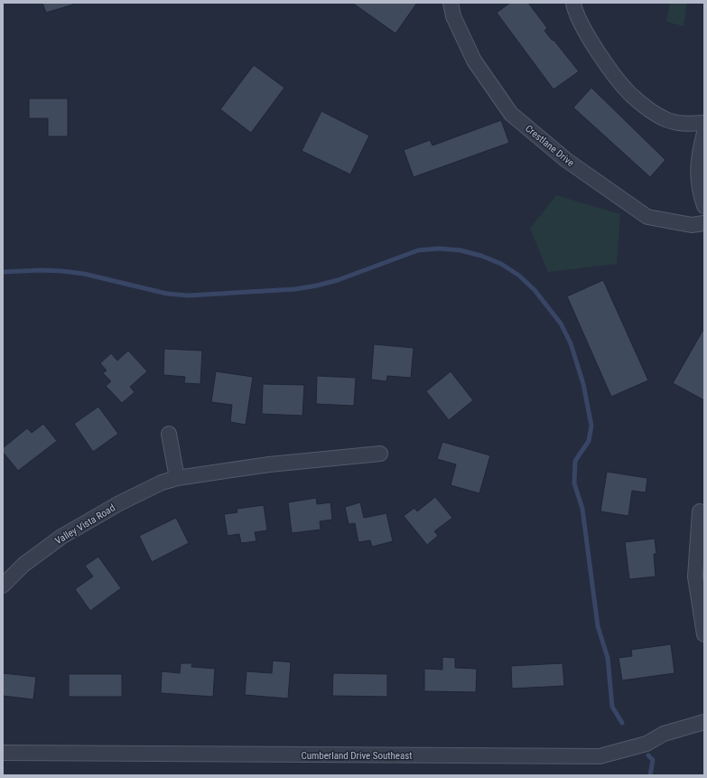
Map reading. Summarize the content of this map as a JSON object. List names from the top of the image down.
{
  "streets": {
    "street": ["Crestlane Drive", "Valley Vista Road", "Cumberland Drive Southeast"]
  }
}
